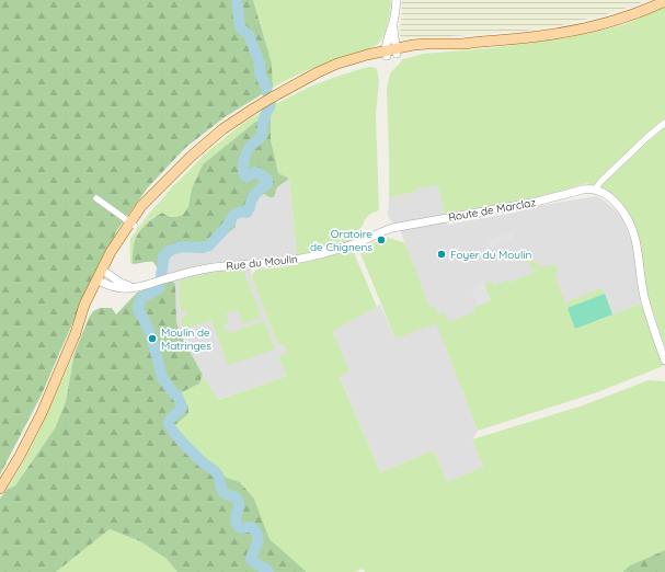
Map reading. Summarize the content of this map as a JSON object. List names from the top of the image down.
{
  "streets": {
    "street": ["Route de Marclaz", "Rue du Moulin"]
  },
  "crossings": [
    ["Route de Marclaz", "Rue du Moulin"]
  ],
  "places": ["Oratoire de Chignens", "Foyer du Moulin", "Moulin de Matringes"]
}
